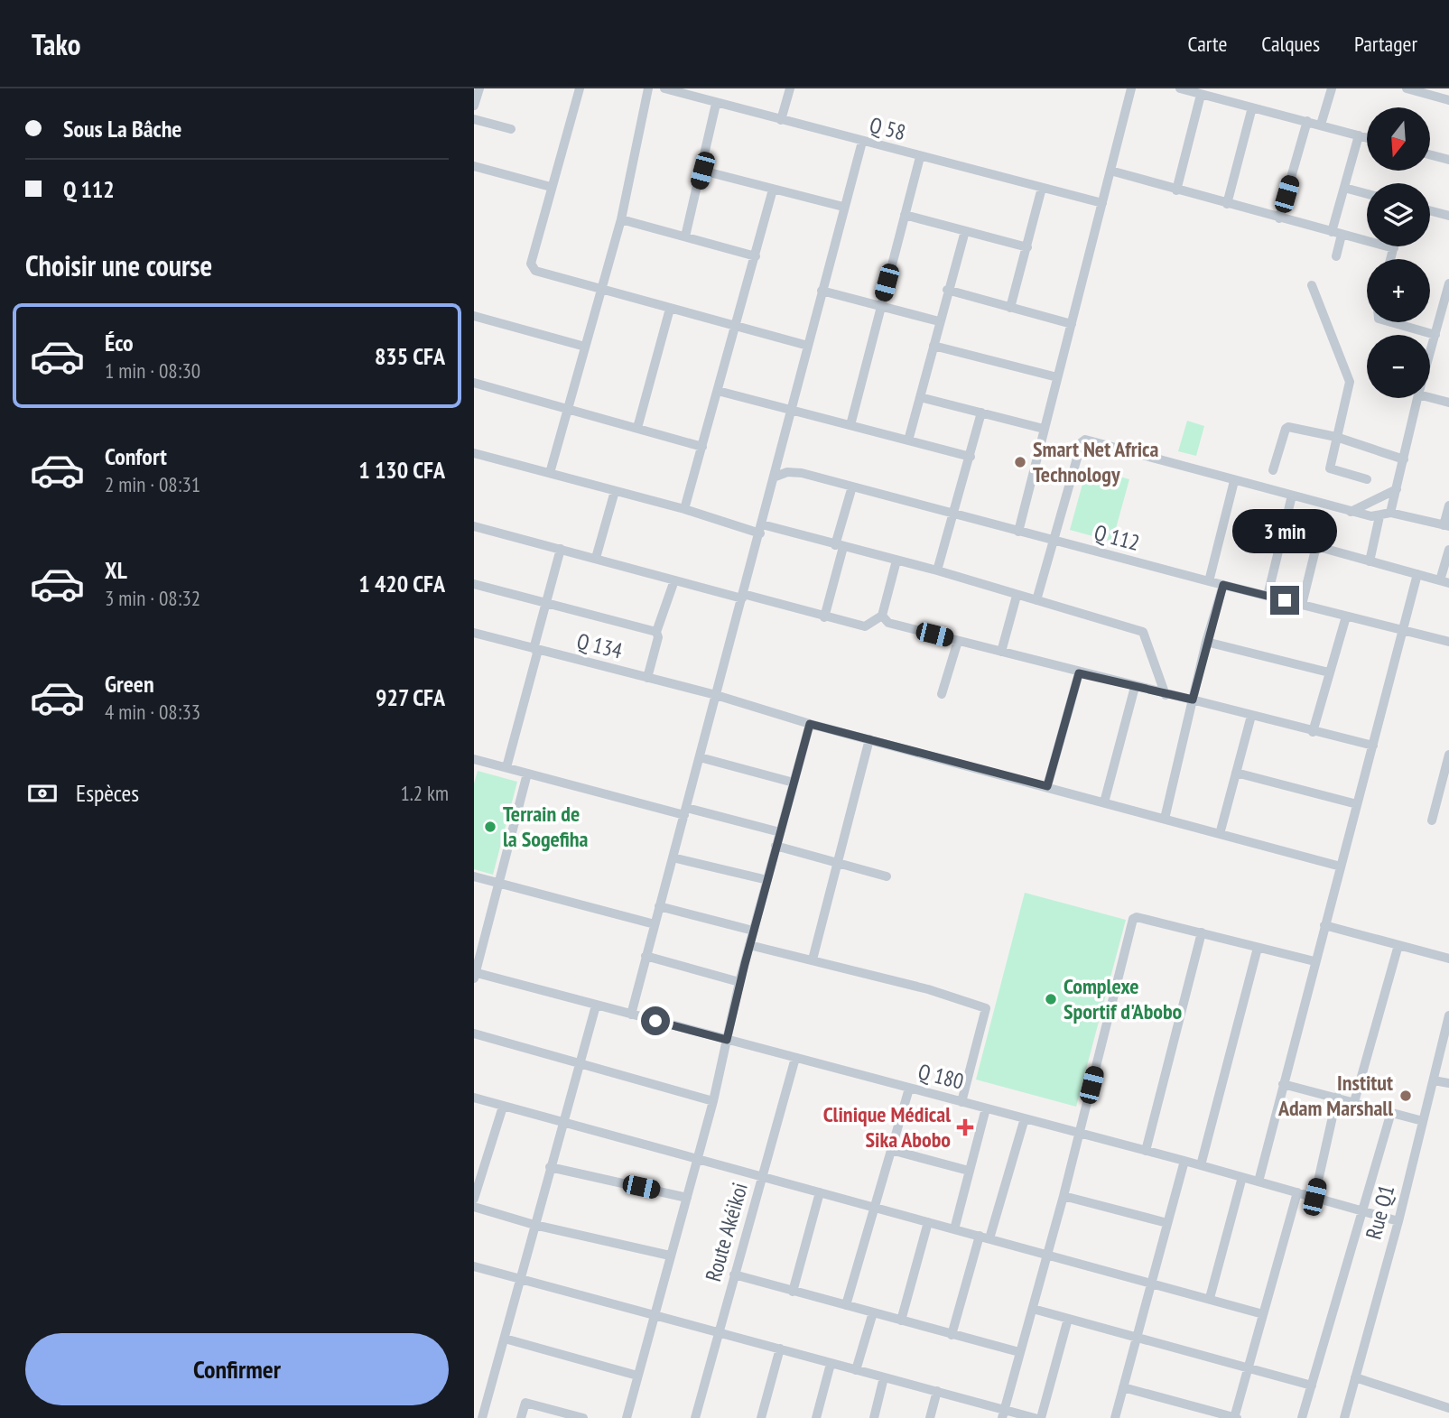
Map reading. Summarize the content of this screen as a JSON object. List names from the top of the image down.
{
  "streets": {
    "street": [
      "Q 58",
      "Q 112",
      "Q 134",
      "Q 180",
      "Rue Q1",
      "Route Akéikoi"
    ]
  },
  "crossings": [
    ["Q 180", "Rue Q1"],
    ["Q 180", "Route Akéikoi"]
  ],
  "places": {
    "other": [
      "Smart Net Africa Technology",
      "Terrain de la Sogefiha",
      "Complexe Sportif d'Abobo",
      "Institut Adam Marshall"
    ],
    "health": ["Clinique Médical Sika Abobo"]
  },
  "north": "bottom",
  "page": {
    "header": "Tako",
    "nav": ["Carte", "Calques", "Partager"],
    "banner": ["Sous La Bâche", "Q 112"],
    "map_buttons": ["+", "−"],
    "heading": "Choisir une course",
    "list": [
      {
        "name": "Éco",
        "note": "1 min · 08:30",
        "value": "835 CFA"
      },
      {
        "name": "Confort",
        "note": "2 min · 08:31",
        "value": "1 130 CFA"
      },
      {
        "name": "XL",
        "note": "3 min · 08:32",
        "value": "1 420 CFA"
      },
      {
        "name": "Green",
        "note": "4 min · 08:33",
        "value": "927 CFA"
      }
    ],
    "bubble": "3 min",
    "pay": ["Espèces", "1.2 km"],
    "buttons": "Confirmer"
  }
}
